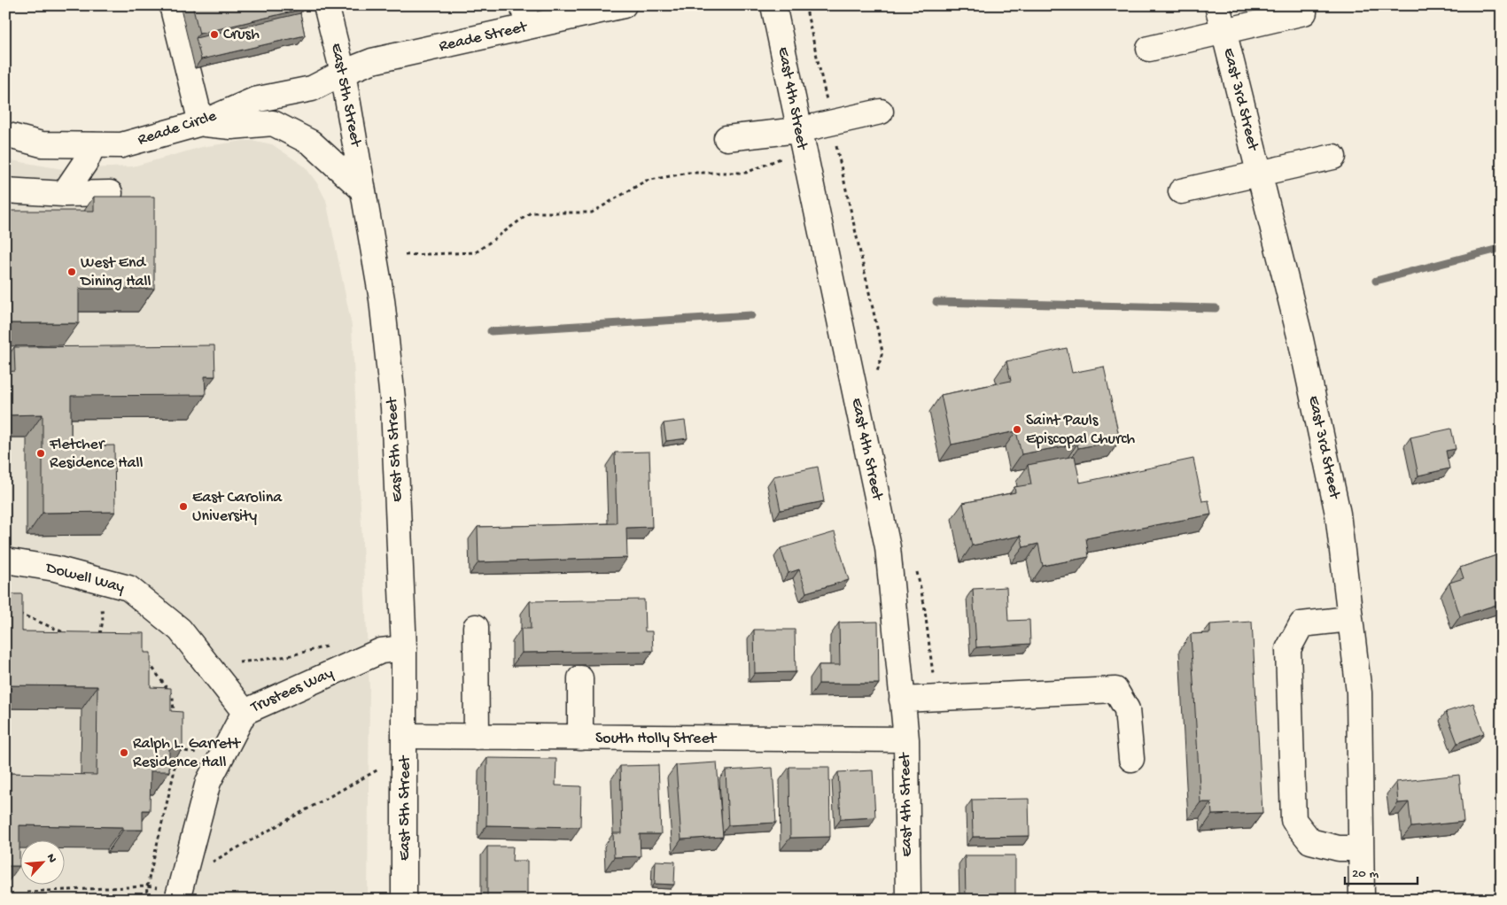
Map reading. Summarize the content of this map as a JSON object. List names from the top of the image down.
{
  "streets": {
    "street": [
      "Reade Street",
      "East 5th Street",
      "East 4th Street",
      "East 3rd Street",
      "Reade Circle",
      "Dowell Way",
      "Trustees Way",
      "South Holly Street"
    ]
  },
  "crossings": [
    ["Reade Street", "East 5th Street"],
    ["Reade Street", "Reade Circle"],
    ["East 5th Street", "Reade Circle"],
    ["East 5th Street", "Trustees Way"],
    ["East 5th Street", "South Holly Street"],
    ["East 4th Street", "South Holly Street"],
    ["Dowell Way", "Trustees Way"]
  ],
  "places": [
    "Crush",
    "West End Dining Hall",
    "Saint Pauls Episcopal Church",
    "Fletcher Residence Hall",
    "East Carolina University",
    "Ralph L. Garrett Residence Hall"
  ],
  "scale_bar": "20 m",
  "north": "top right"
}
